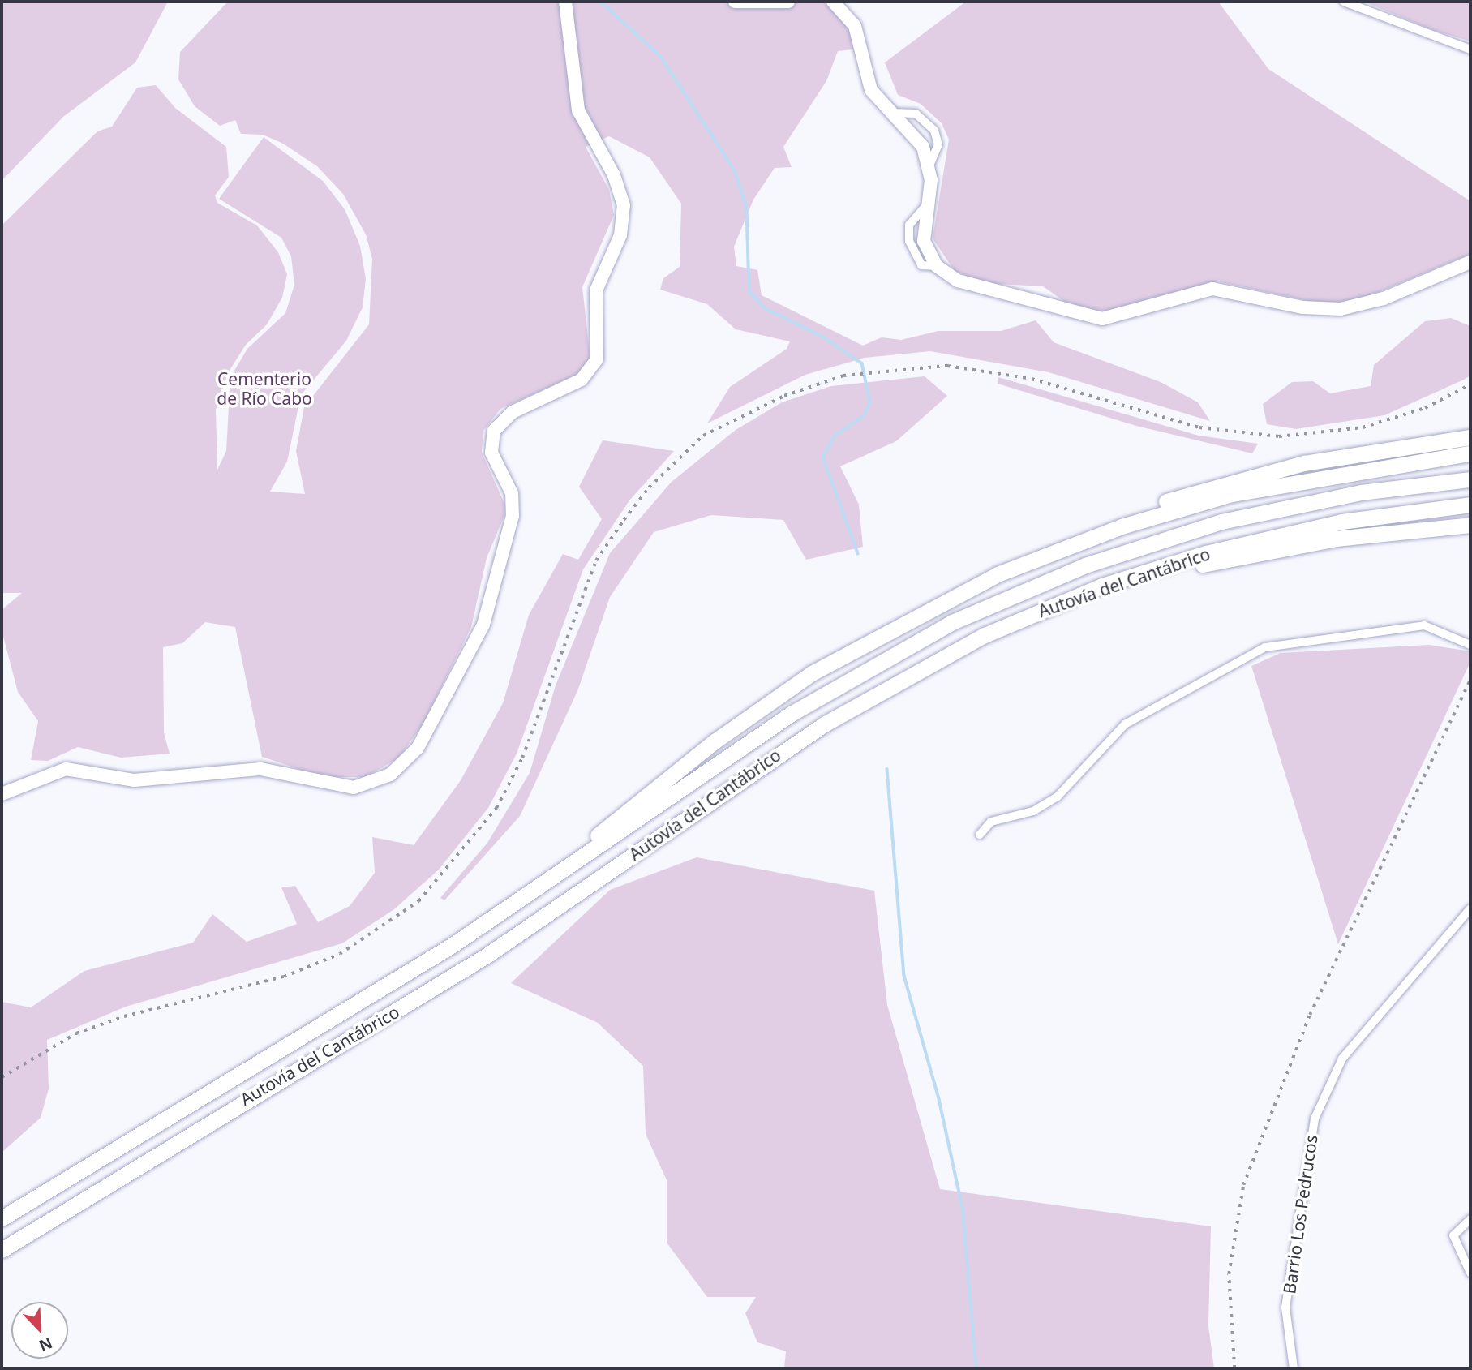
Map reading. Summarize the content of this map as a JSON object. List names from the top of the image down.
{
  "streets": {
    "highway": ["Autovía del Cantábrico"],
    "street": ["Barrio Los Pedrucos"]
  },
  "parks": ["Cementerio de Río Cabo"],
  "north": "bottom right"
}
